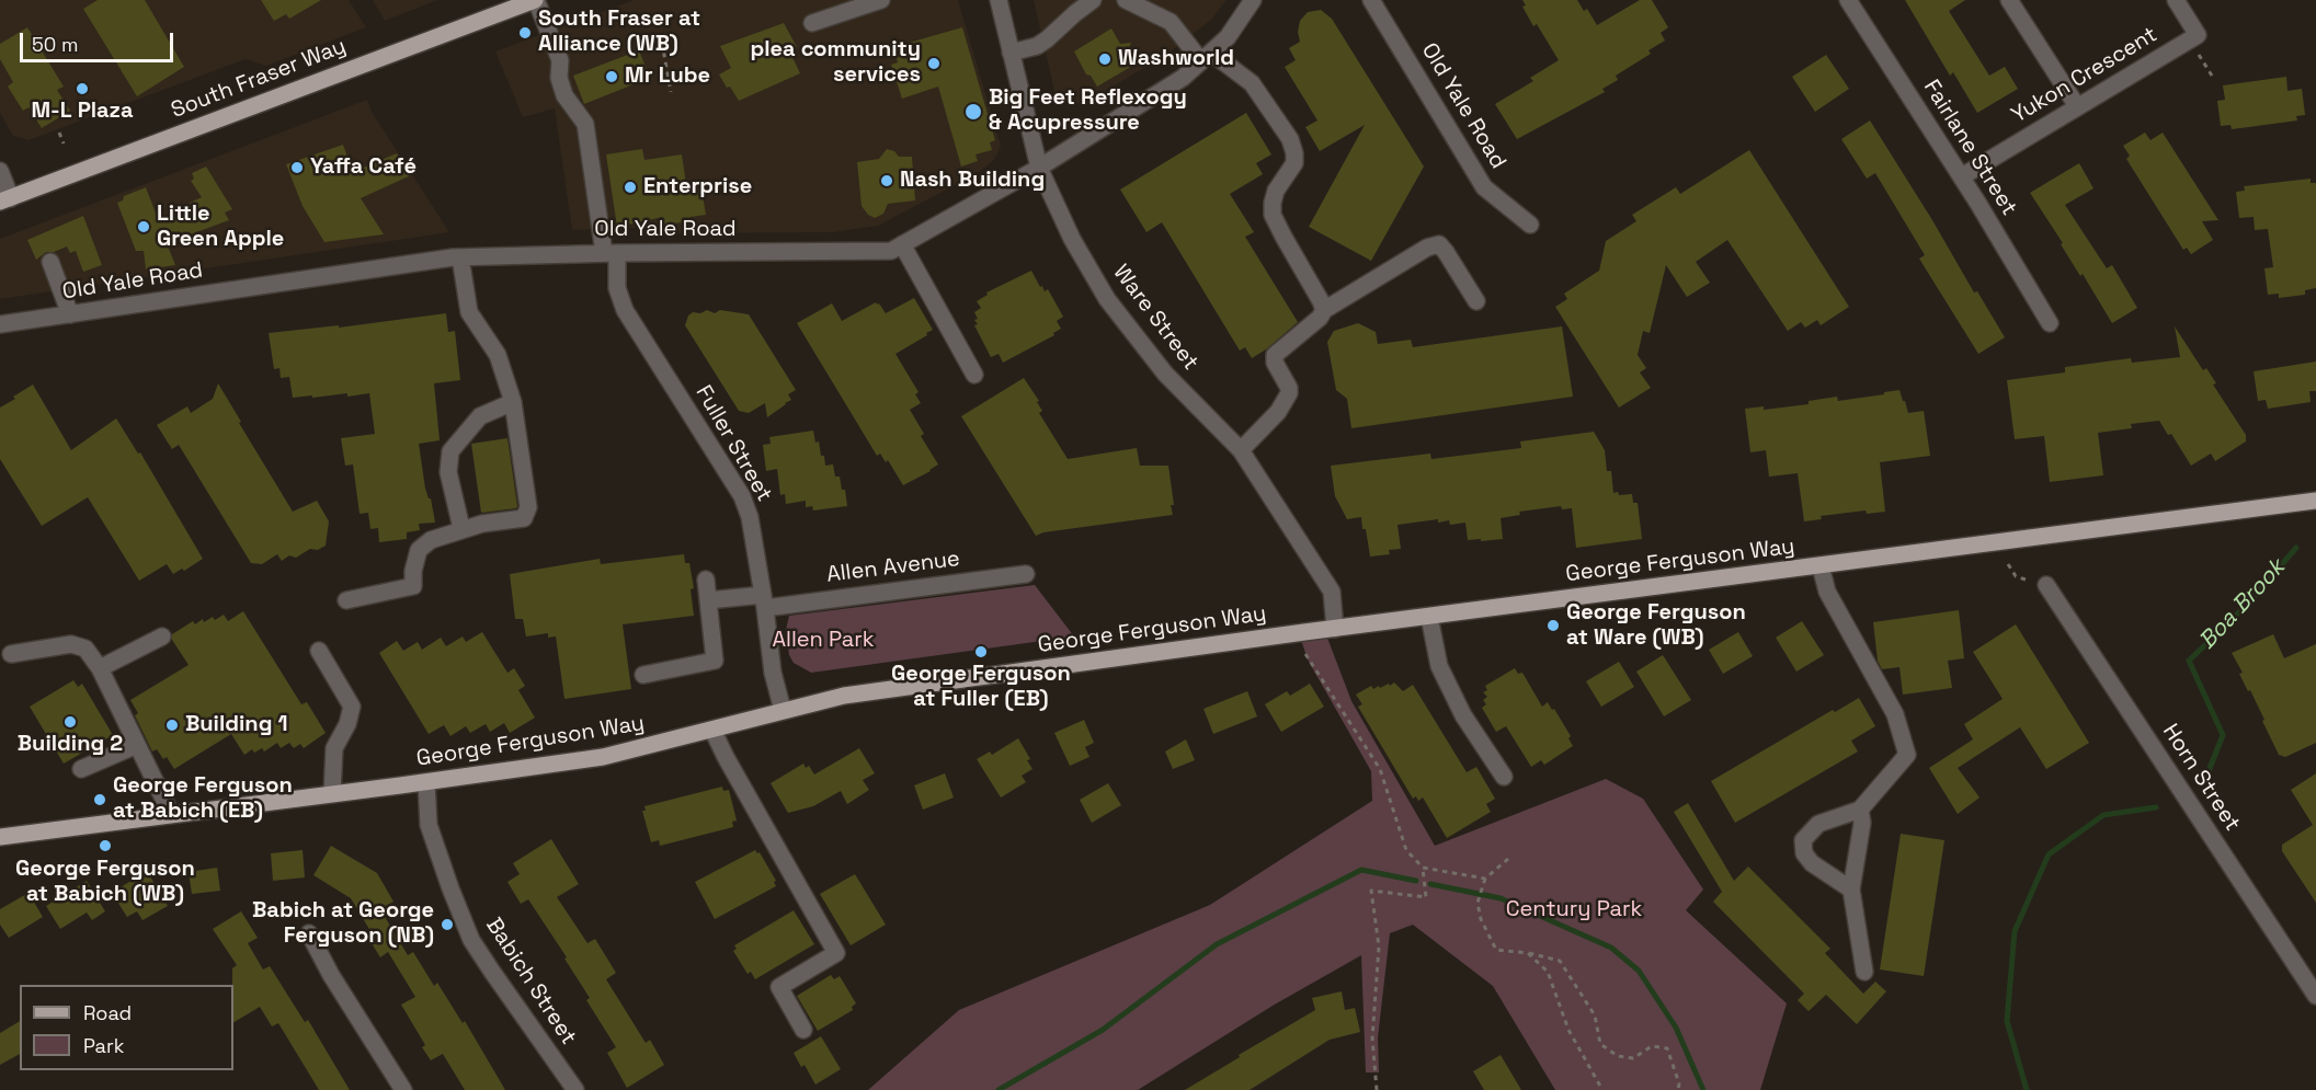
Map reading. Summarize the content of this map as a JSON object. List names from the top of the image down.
{
  "streets": {
    "main road": ["South Fraser Way", "George Ferguson Way"],
    "street": [
      "Yukon Crescent",
      "Old Yale Road",
      "Fairlane Street",
      "Ware Street",
      "Fuller Street",
      "Allen Avenue",
      "Horn Street",
      "Babich Street"
    ]
  },
  "crossings": [
    ["Yukon Crescent", "Fairlane Street"],
    ["South Fraser Way", "Fuller Street"],
    ["Old Yale Road", "Ware Street"],
    ["Old Yale Road", "Fuller Street"],
    ["Ware Street", "George Ferguson Way"],
    ["Fuller Street", "George Ferguson Way"],
    ["Fuller Street", "Allen Avenue"],
    ["George Ferguson Way", "Babich Street"]
  ],
  "water": ["Boa Brook"],
  "parks": ["Allen Park", "Century Park"],
  "places": [
    "South Fraser at Alliance (WB)",
    "Washworld",
    "plea community services",
    "Mr Lube",
    "M-L Plaza",
    "Big Feet Reflexogy & Acupressure",
    "Yaffa Café",
    "Nash Building",
    "Enterprise",
    "Little Green Apple",
    "George Ferguson at Ware (WB)",
    "George Ferguson at Fuller (EB)",
    "Building 2",
    "Building 1",
    "George Ferguson at Babich (EB)",
    "George Ferguson at Babich (WB)",
    "Babich at George Ferguson (NB)"
  ],
  "legend": ["Road", "Park"],
  "scale_bar": "50 m"
}
